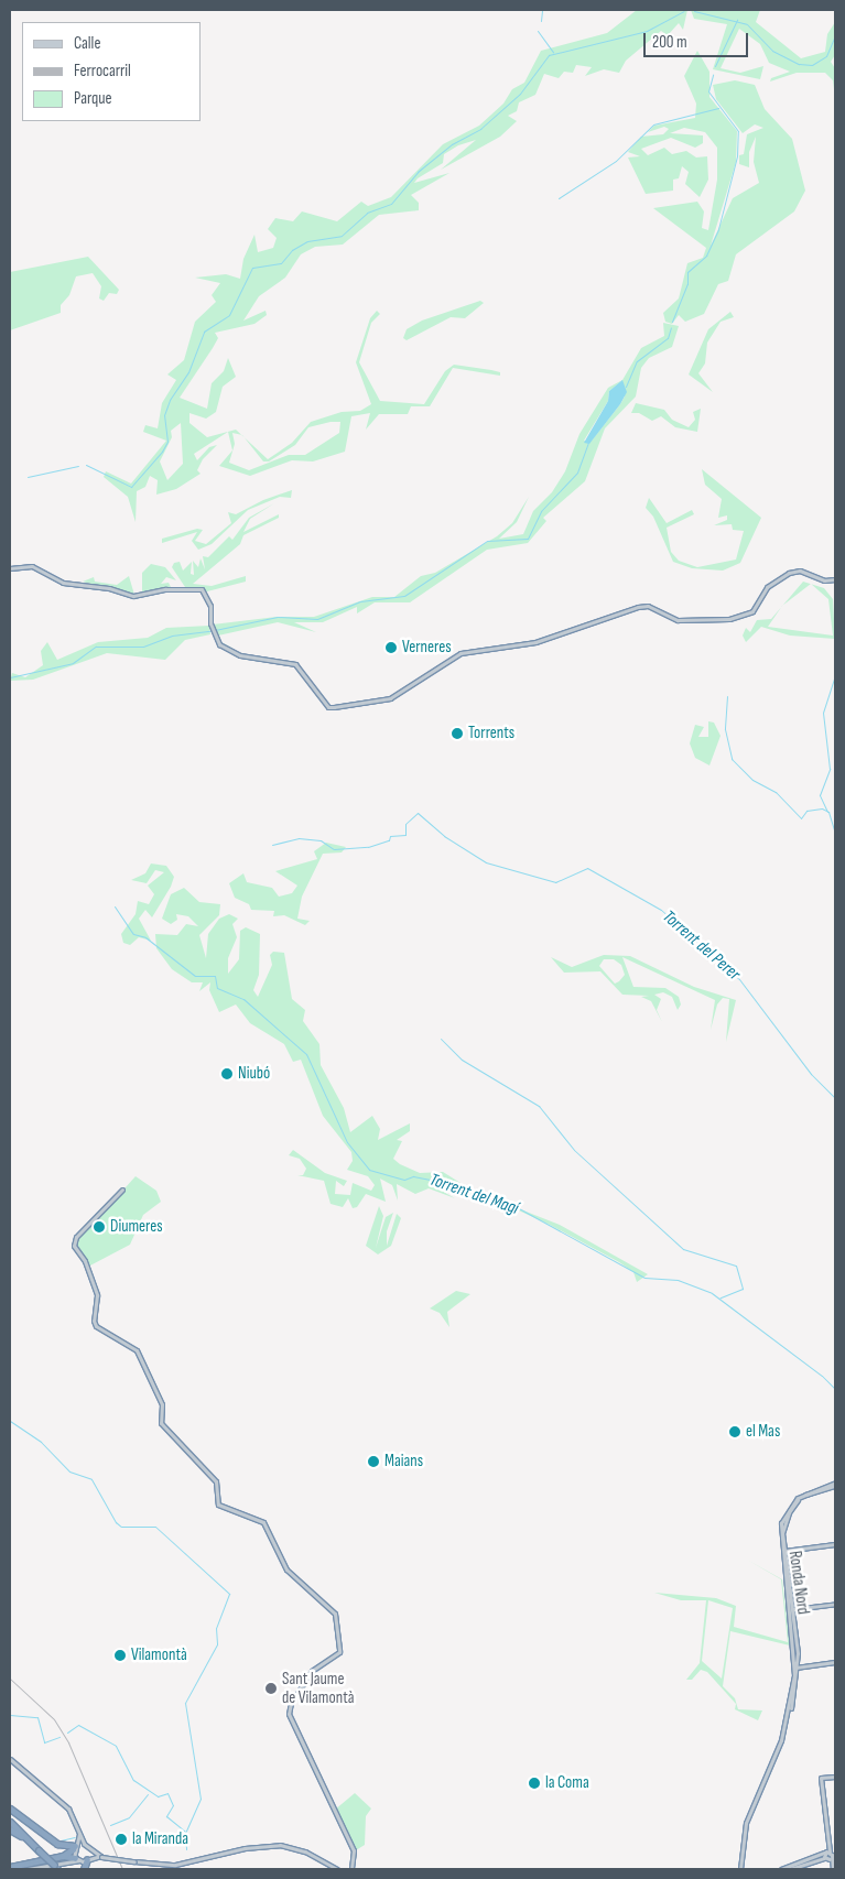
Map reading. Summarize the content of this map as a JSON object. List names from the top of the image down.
{
  "streets": {
    "street": ["Ronda Nord"]
  },
  "water": ["Torrent del Perer", "Torrent del Magí"],
  "places": [
    "Verneres",
    "Torrents",
    "Niubó",
    "Diumeres",
    "el Mas",
    "Maians",
    "Vilamontà",
    "Sant Jaume de Vilamontà",
    "la Coma",
    "la Miranda"
  ],
  "legend": ["Calle", "Ferrocarril", "Parque"],
  "scale_bar": "200 m"
}
